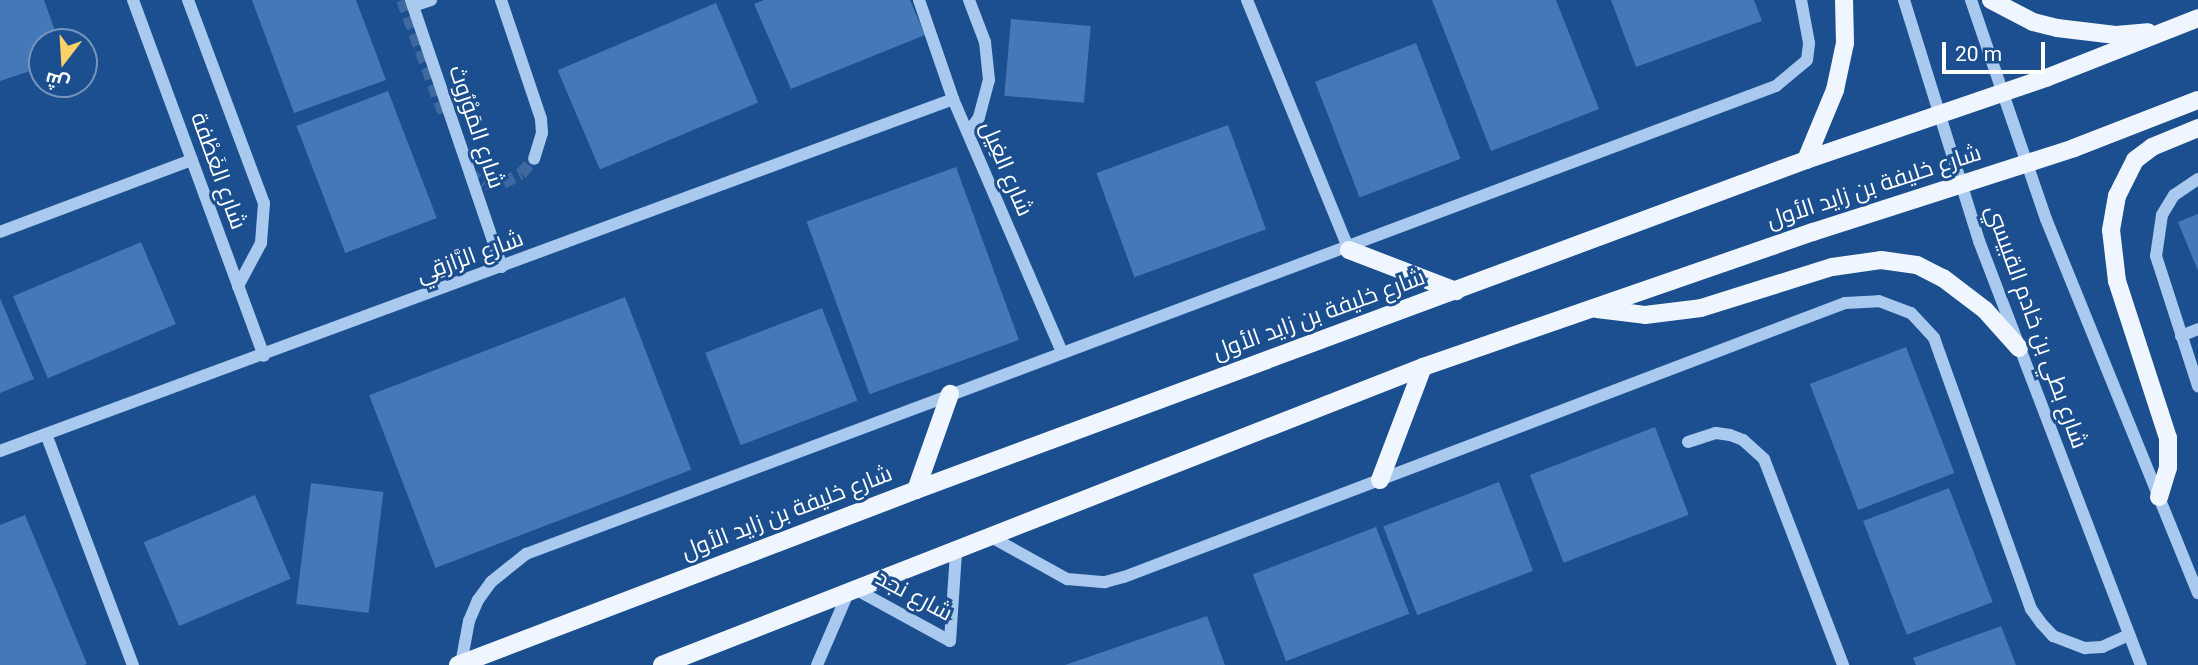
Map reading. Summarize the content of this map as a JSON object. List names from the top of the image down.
{
  "streets": {
    "main road": ["شارع خليفة بن زايد الأول"],
    "street": [
      "شارع المَوْرُوث",
      "شارع الغِيل",
      "شارع الغَطْفة",
      "شارع الرَّازقِي",
      "شارع بطي بن خادم القبيسي",
      "شارع نجد"
    ]
  },
  "crossings": [
    ["شارع المَوْرُوث", "شارع الرَّازقِي"],
    ["شارع الغِيل", "شارع الرَّازقِي"],
    ["شارع الغَطْفة", "شارع الرَّازقِي"],
    ["شارع خليفة بن زايد الأول", "شارع بطي بن خادم القبيسي"],
    ["شارع خليفة بن زايد الأول", "شارع نجد"]
  ],
  "scale_bar": "20 m",
  "north": "bottom"
}
